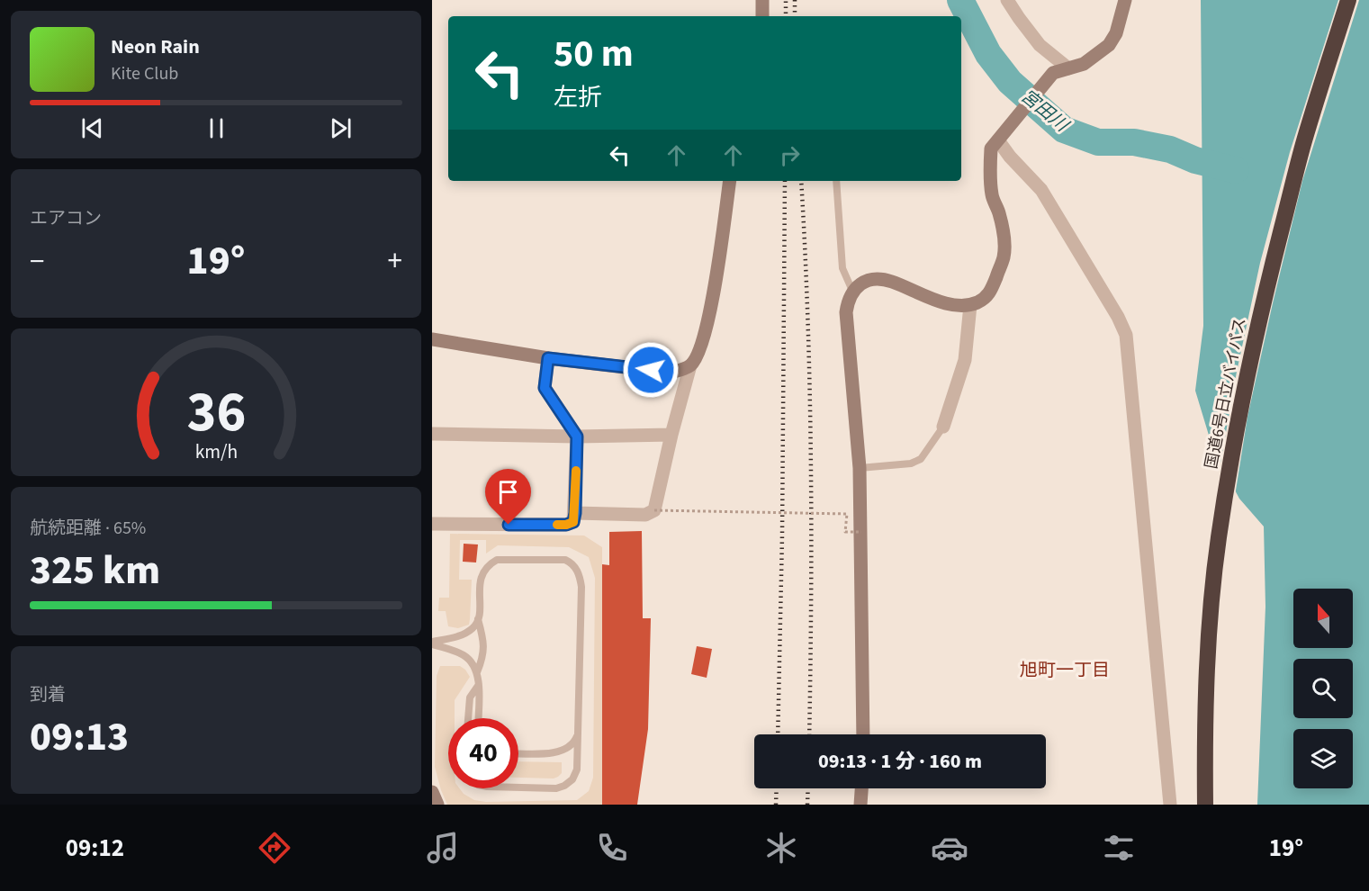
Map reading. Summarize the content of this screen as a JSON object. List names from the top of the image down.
{
  "streets": {
    "highway": ["国道6号日立バイパス"]
  },
  "districts": ["旭町一丁目"],
  "water": ["宮田川"],
  "north": "top",
  "page": {
    "turn": ["50 m", "左折"],
    "song": ["Neon Rain", "Kite Club"],
    "tile": [
      "エアコン",
      ["航続距離 · 65%", "325 km"],
      ["到着", "09:13"]
    ],
    "heat": ["−", "19°", "+"],
    "limit": "40",
    "trip": "09:13 · 1 分 · 160 m",
    "tabs": ["09:12", "19°"],
    "gauge": ["36", "km/h"]
  }
}
